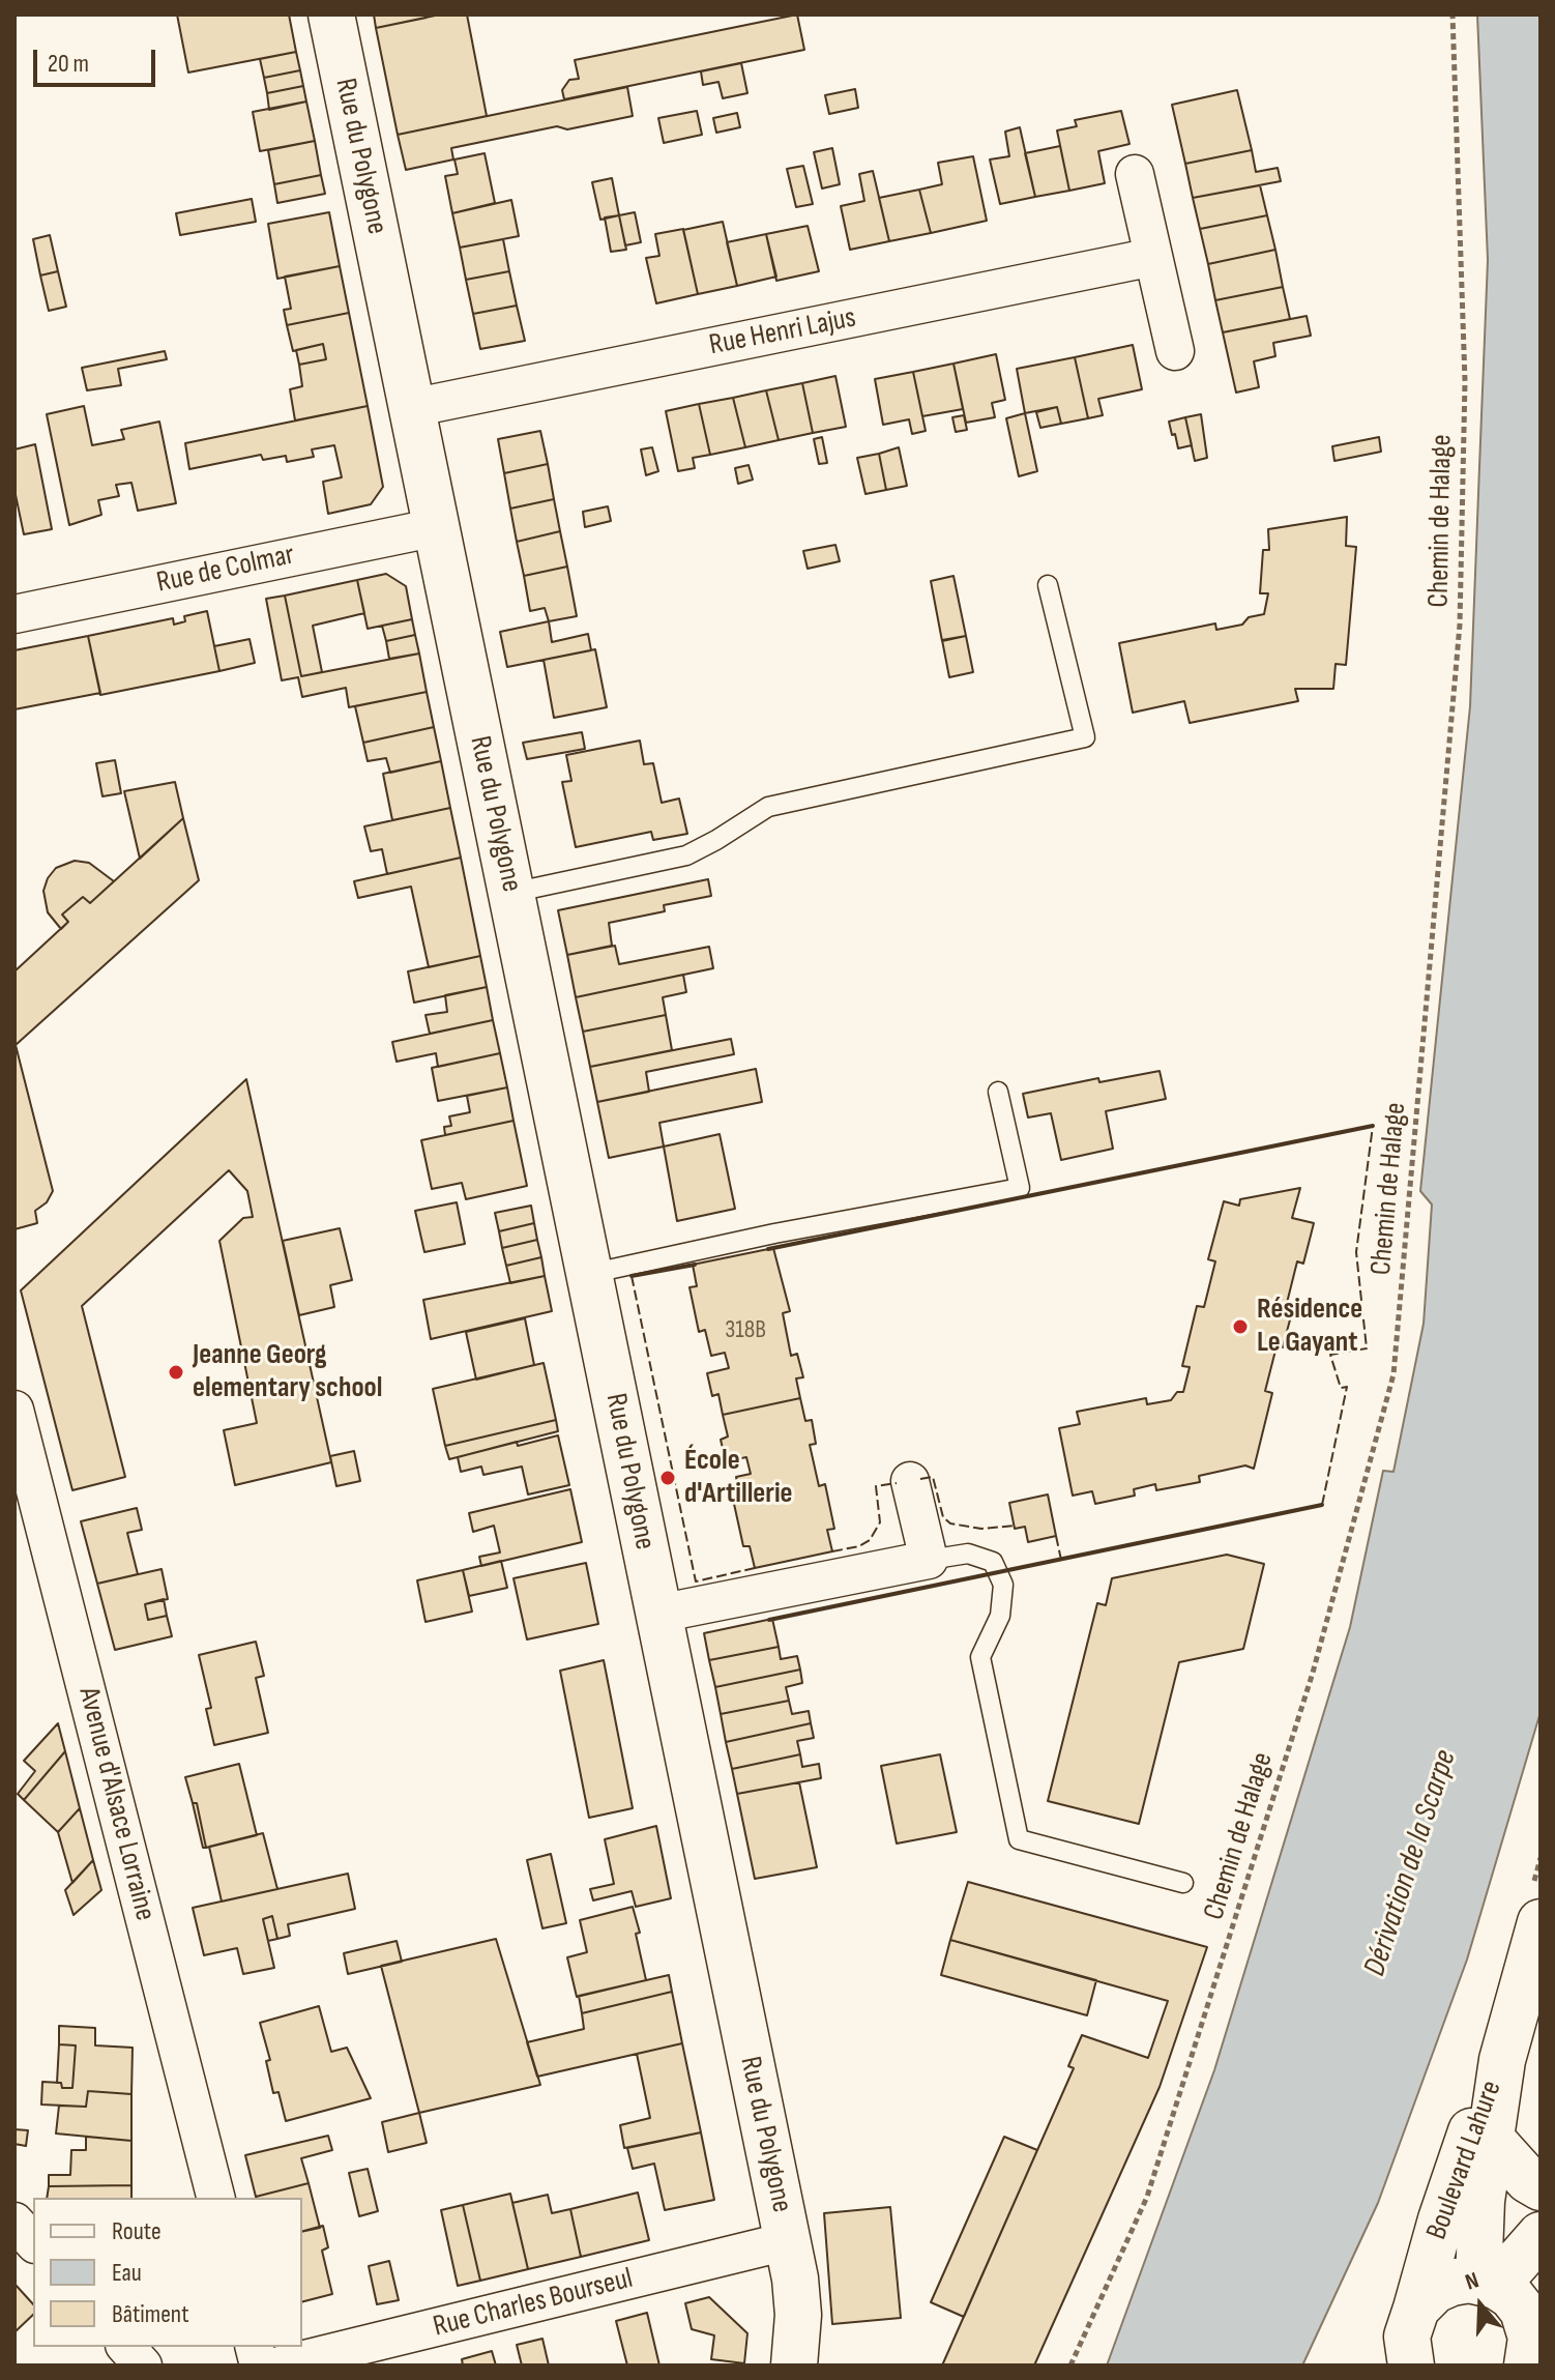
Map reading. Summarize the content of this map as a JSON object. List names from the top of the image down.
{
  "streets": {
    "street": [
      "Rue du Polygone",
      "Rue Henri Lajus",
      "Rue de Colmar",
      "Avenue d'Alsace Lorraine",
      "Boulevard Lahure",
      "Rue Charles Bourseul"
    ],
    "path": ["Chemin de Halage"]
  },
  "crossings": [
    ["Rue du Polygone", "Rue Henri Lajus"],
    ["Rue du Polygone", "Rue de Colmar"],
    ["Rue du Polygone", "Rue Charles Bourseul"]
  ],
  "water": ["Dérivation de la Scarpe"],
  "places": ["Résidence Le Gayant", "Jeanne Georg elementary school", "École d'Artillerie"],
  "house_numbers": ["318B"],
  "legend": ["Route", "Eau", "Bâtiment"],
  "scale_bar": "20 m",
  "north": "top"
}
